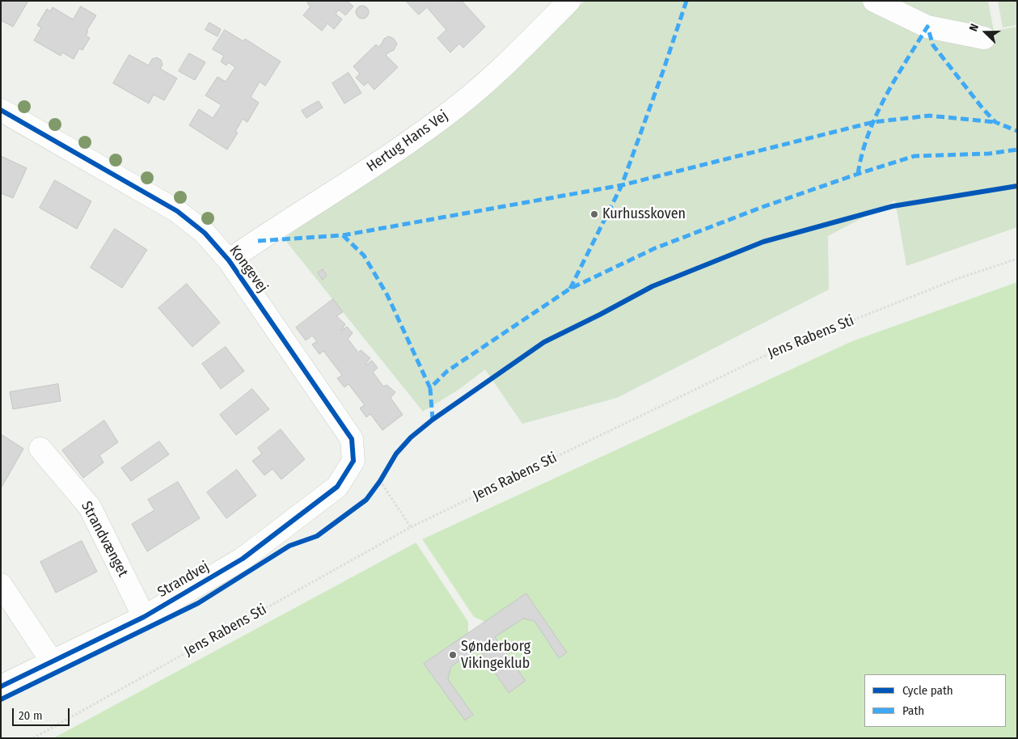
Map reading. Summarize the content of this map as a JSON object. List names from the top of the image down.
{
  "streets": {
    "street": [
      "Hertug Hans Vej",
      "Kongevej",
      "Strandvænget",
      "Strandvej"
    ],
    "path": ["Jens Rabens Sti"]
  },
  "crossings": [
    ["Hertug Hans Vej", "Kongevej"],
    ["Kongevej", "Strandvej"],
    ["Strandvænget", "Strandvej"]
  ],
  "places": ["Kurhusskoven", "Sønderborg Vikingeklub"],
  "legend": ["Cycle path", "Path"],
  "scale_bar": "20 m",
  "north": "left"
}
